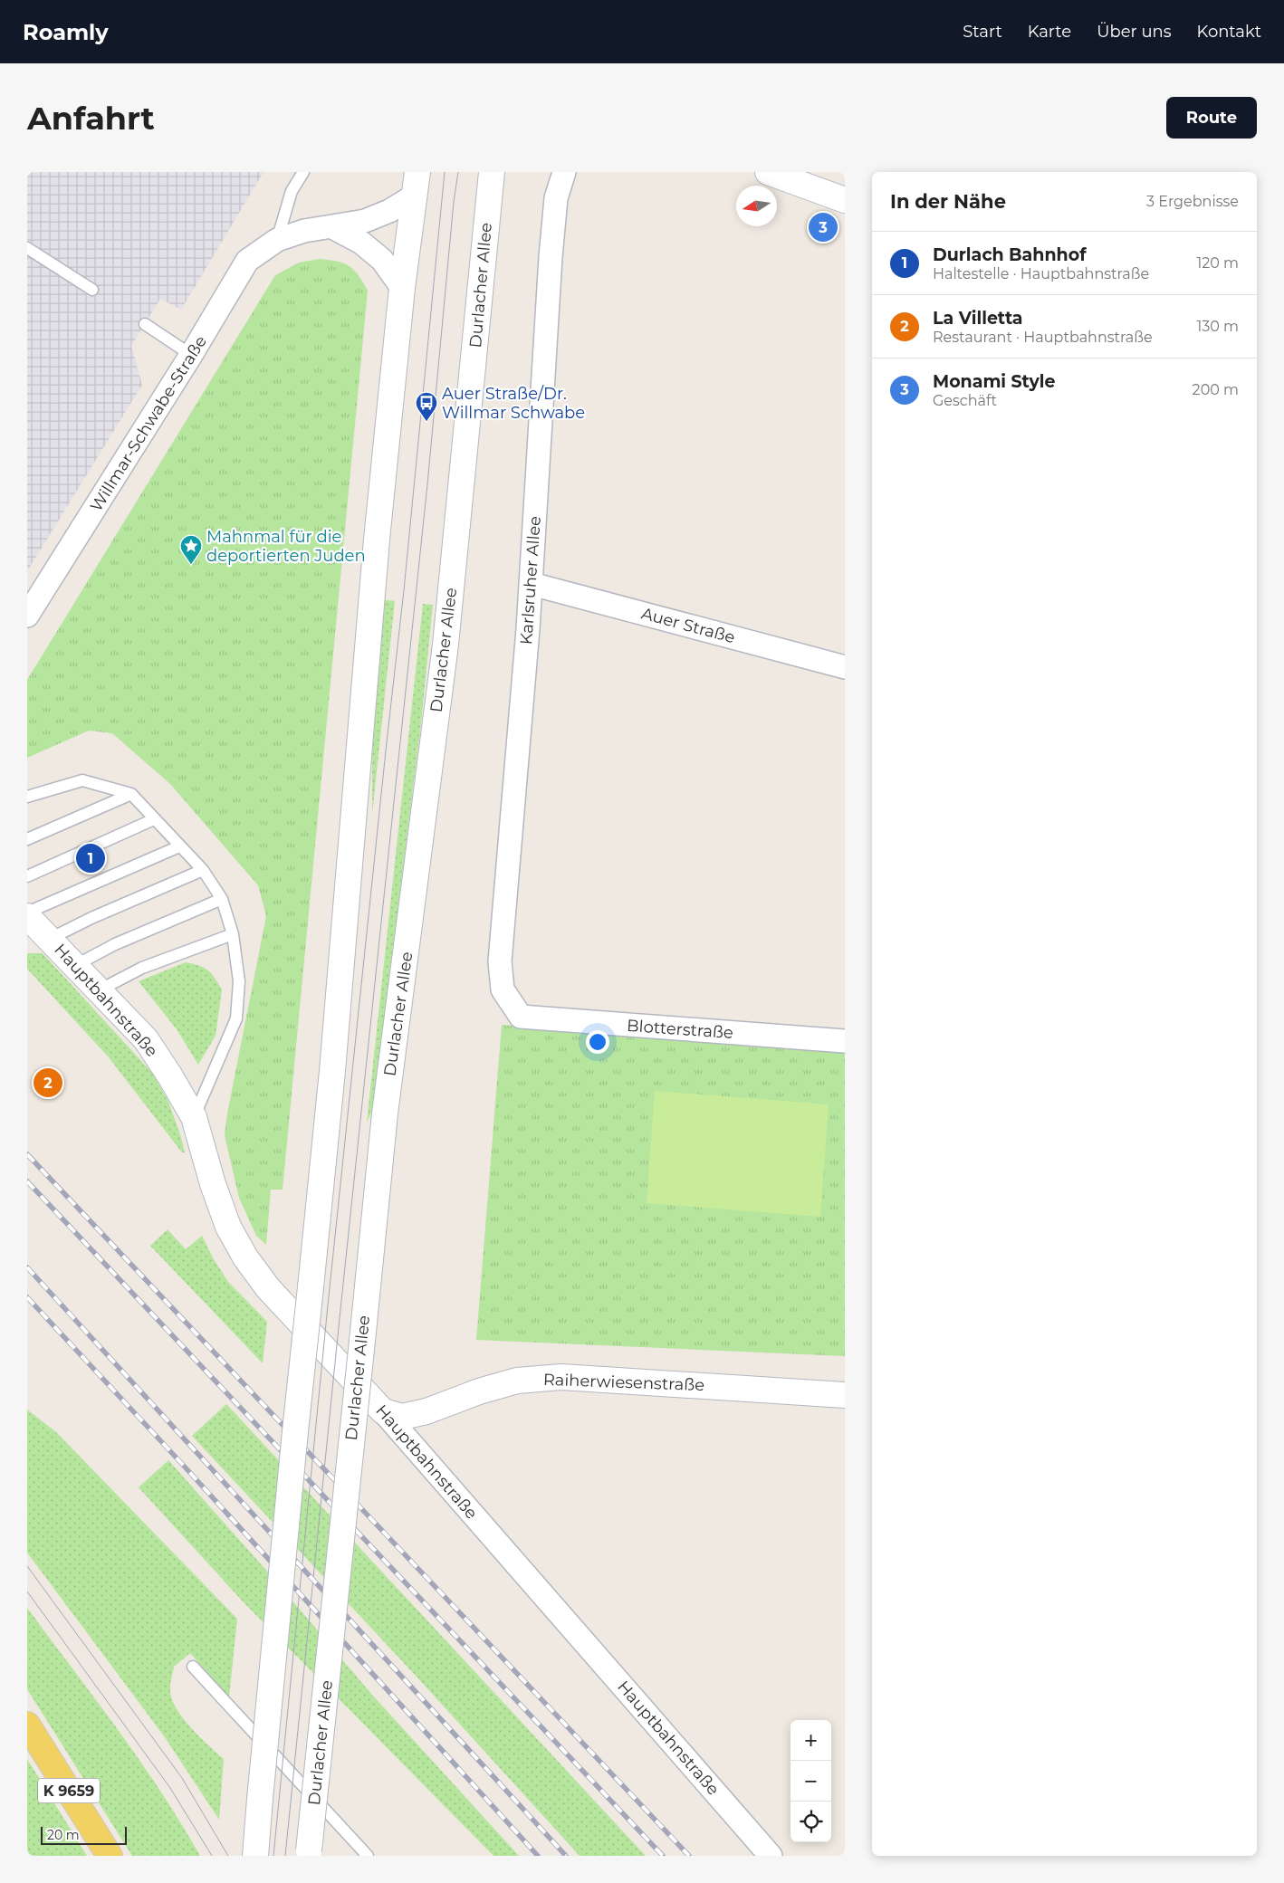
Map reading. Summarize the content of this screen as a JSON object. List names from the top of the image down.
{
  "streets": {
    "main road": [
      "Durlacher Allee",
      "Hauptbahnstraße",
      "Raiherwiesenstraße",
      "K 9659"
    ],
    "street": [
      "Willmar-Schwabe-Straße",
      "Karlsruher Allee",
      "Auer Straße",
      "Blotterstraße"
    ]
  },
  "crossings": [
    ["Karlsruher Allee", "Auer Straße"],
    ["Karlsruher Allee", "Blotterstraße"],
    ["Hauptbahnstraße", "Raiherwiesenstraße"]
  ],
  "places": {
    "bus stop": ["Auer Straße/Dr. Willmar Schwabe"],
    "place": ["Mahnmal für die deportierten Juden"]
  },
  "scale_bar": "20 m",
  "north": "left",
  "page": {
    "header": "Roamly",
    "nav": [
      "Start",
      "Karte",
      "Über uns",
      "Kontakt"
    ],
    "buttons": "Route",
    "title": "Anfahrt",
    "heading": ["In der Nähe", "3 Ergebnisse"],
    "pins": ["3", "1", "2"],
    "list": [
      {
        "mark": "1",
        "name": "Durlach Bahnhof",
        "note": "Haltestelle · Hauptbahnstraße",
        "value": "120 m"
      },
      {
        "mark": "2",
        "name": "La Villetta",
        "note": "Restaurant · Hauptbahnstraße",
        "value": "130 m"
      },
      {
        "mark": "3",
        "name": "Monami Style",
        "note": "Geschäft",
        "value": "200 m"
      }
    ],
    "map_buttons": ["+", "−"],
    "scale": "20 m"
  }
}
